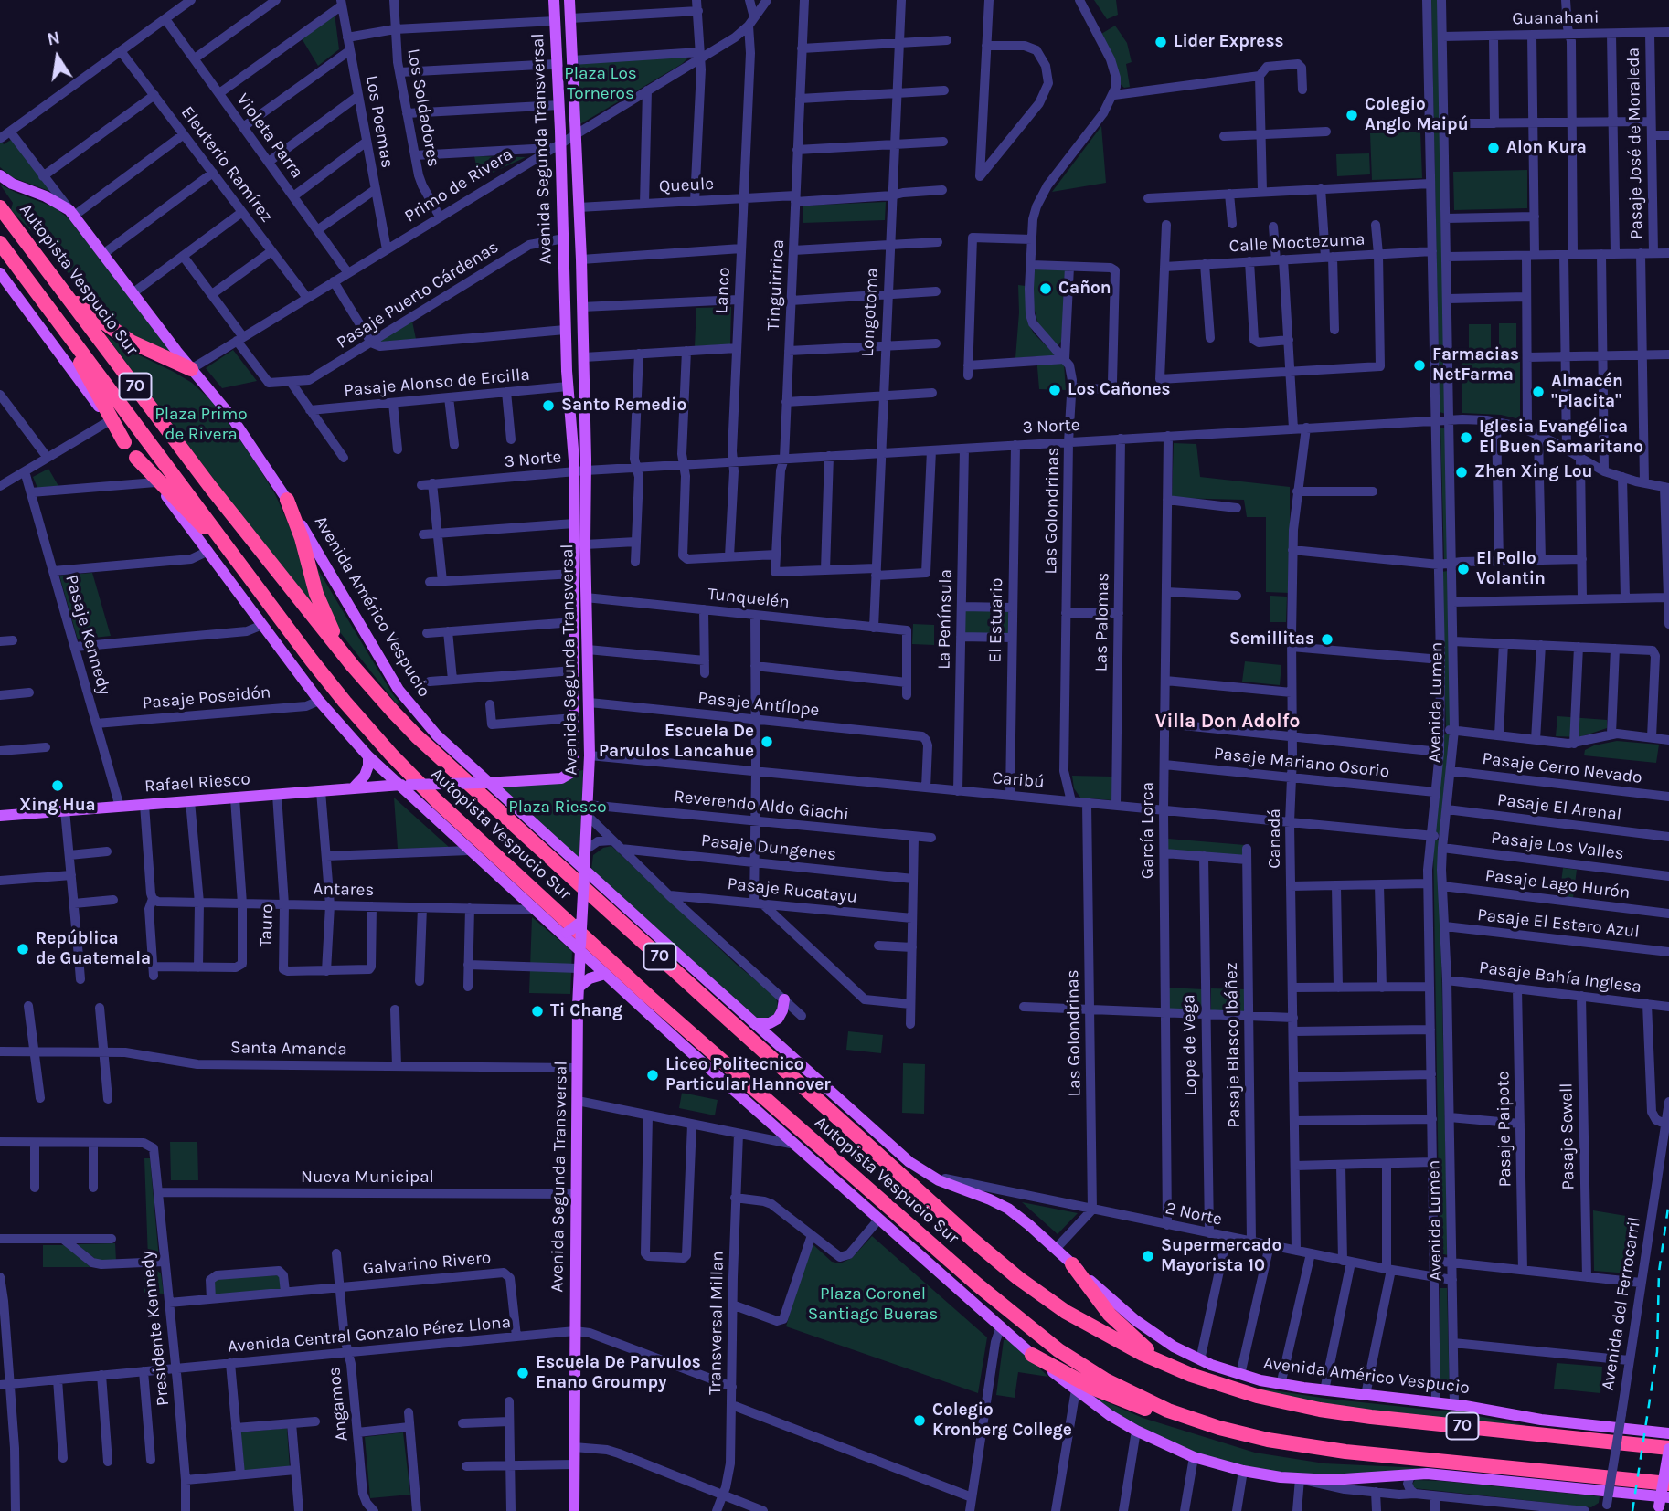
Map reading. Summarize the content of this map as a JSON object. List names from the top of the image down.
{
  "streets": {
    "highway": ["Autopista Vespucio Sur", "70"],
    "main road": ["Avenida Segunda Transversal", "Avenida Américo Vespucio", "Rafael Riesco"],
    "street": [
      "Guanahani",
      "Los Soldadores",
      "Los Poemas",
      "Violeta Parra",
      "Pasaje José de Moraleda",
      "Eleuterio Ramírez",
      "Primo de Rivera",
      "Queule",
      "Calle Moctezuma",
      "Tinguiririca",
      "Lanco",
      "Pasaje Puerto Cárdenas",
      "Longotoma",
      "Pasaje Alonso de Ercilla",
      "3 Norte",
      "Las Golondrinas",
      "Tunquelén",
      "La Península",
      "El Estuario",
      "Las Palomas",
      "Pasaje Kennedy",
      "Pasaje Poseidón",
      "Avenida Lumen",
      "Pasaje Antílope",
      "Pasaje Mariano Osorio",
      "Pasaje Cerro Nevado",
      "Caribú",
      "Reverendo Aldo Giachi",
      "Pasaje El Arenal",
      "García Lorca",
      "Canadá",
      "Pasaje Los Valles",
      "Pasaje Dungenes",
      "Pasaje Lago Hurón",
      "Antares",
      "Pasaje Rucatayu",
      "Pasaje El Estero Azul",
      "Tauro",
      "Pasaje Bahía Inglesa",
      "Lope de Vega",
      "Pasaje Blasco Ibáñez",
      "Santa Amanda",
      "Pasaje Paipote",
      "Pasaje Sewell",
      "Nueva Municipal",
      "2 Norte",
      "Galvarino Rivero",
      "Avenida del Ferrocarril",
      "Transversal Millan",
      "Presidente Kennedy",
      "Avenida Central Gonzalo Pérez Llona",
      "Angamos"
    ]
  },
  "crossings": [
    ["Guanahani", "Pasaje José de Moraleda"],
    ["Guanahani", "Avenida Lumen"],
    ["Los Soldadores", "Primo de Rivera"],
    ["Los Poemas", "Primo de Rivera"],
    ["Violeta Parra", "Primo de Rivera"],
    ["Pasaje José de Moraleda", "3 Norte"],
    ["Avenida Segunda Transversal", "Primo de Rivera"],
    ["Avenida Segunda Transversal", "Queule"],
    ["Avenida Segunda Transversal", "Pasaje Puerto Cárdenas"],
    ["Avenida Segunda Transversal", "Pasaje Alonso de Ercilla"],
    ["Avenida Segunda Transversal", "3 Norte"],
    ["Avenida Segunda Transversal", "Tunquelén"],
    ["Avenida Segunda Transversal", "Avenida Américo Vespucio"],
    ["Avenida Segunda Transversal", "Pasaje Antílope"],
    ["Avenida Segunda Transversal", "Caribú"],
    ["Avenida Segunda Transversal", "Rafael Riesco"],
    ["Avenida Segunda Transversal", "Reverendo Aldo Giachi"],
    ["Avenida Segunda Transversal", "Santa Amanda"],
    ["Avenida Segunda Transversal", "Nueva Municipal"],
    ["Avenida Segunda Transversal", "Avenida Central Gonzalo Pérez Llona"],
    ["Eleuterio Ramírez", "Primo de Rivera"],
    ["Primo de Rivera", "Lanco"],
    ["Primo de Rivera", "Avenida Américo Vespucio"],
    ["Queule", "Tinguiririca"],
    ["Queule", "Lanco"],
    ["Queule", "Longotoma"],
    ["Calle Moctezuma", "Avenida Lumen"],
    ["Tinguiririca", "3 Norte"],
    ["Lanco", "3 Norte"],
    ["Longotoma", "3 Norte"],
    ["Longotoma", "Tunquelén"],
    ["3 Norte", "Las Golondrinas"],
    ["3 Norte", "La Península"],
    ["3 Norte", "El Estuario"],
    ["3 Norte", "Las Palomas"],
    ["3 Norte", "Avenida Lumen"],
    ["3 Norte", "García Lorca"],
    ["3 Norte", "Canadá"],
    ["Las Golondrinas", "Caribú"],
    ["Las Golondrinas", "2 Norte"],
    ["Avenida Américo Vespucio", "Avenida Lumen"],
    ["Avenida Américo Vespucio", "2 Norte"],
    ["La Península", "Caribú"],
    ["El Estuario", "Caribú"],
    ["Las Palomas", "Caribú"],
    ["Pasaje Kennedy", "Pasaje Poseidón"],
    ["Pasaje Kennedy", "Rafael Riesco"],
    ["Avenida Lumen", "Pasaje Mariano Osorio"],
    ["Avenida Lumen", "Pasaje Cerro Nevado"],
    ["Avenida Lumen", "Caribú"],
    ["Avenida Lumen", "Pasaje El Arenal"],
    ["Avenida Lumen", "Pasaje Los Valles"],
    ["Avenida Lumen", "Pasaje Lago Hurón"],
    ["Avenida Lumen", "Pasaje El Estero Azul"],
    ["Avenida Lumen", "Pasaje Bahía Inglesa"],
    ["Avenida Lumen", "2 Norte"],
    ["Pasaje Antílope", "Caribú"],
    ["Pasaje Mariano Osorio", "García Lorca"],
    ["Pasaje Mariano Osorio", "Canadá"],
    ["Caribú", "García Lorca"],
    ["Caribú", "Canadá"],
    ["Rafael Riesco", "Tauro"],
    ["García Lorca", "2 Norte"],
    ["Canadá", "2 Norte"],
    ["Antares", "Tauro"],
    ["Pasaje Bahía Inglesa", "Pasaje Paipote"],
    ["Pasaje Bahía Inglesa", "Pasaje Sewell"],
    ["Lope de Vega", "2 Norte"],
    ["Pasaje Blasco Ibáñez", "2 Norte"],
    ["Nueva Municipal", "Presidente Kennedy"],
    ["Galvarino Rivero", "Presidente Kennedy"],
    ["Galvarino Rivero", "Avenida Central Gonzalo Pérez Llona"],
    ["Galvarino Rivero", "Angamos"],
    ["Transversal Millan", "Avenida Central Gonzalo Pérez Llona"],
    ["Presidente Kennedy", "Avenida Central Gonzalo Pérez Llona"],
    ["Avenida Central Gonzalo Pérez Llona", "Angamos"]
  ],
  "districts": ["Villa Don Adolfo"],
  "parks": [
    "Plaza Los Torneros",
    "Plaza Primo de Rivera",
    "Plaza Riesco",
    "Plaza Coronel Santiago Bueras"
  ],
  "places": [
    "Lider Express",
    "Colegio Anglo Maipú",
    "Alon Kura",
    "Cañon",
    "Farmacias NetFarma",
    "Los Cañones",
    "Almacén \"Placita\"",
    "Santo Remedio",
    "Iglesia Evangélica El Buen Samaritano",
    "Zhen Xing Lou",
    "El Pollo Volantin",
    "Semillitas",
    "Escuela De Parvulos Lancahue",
    "Xing Hua",
    "República de Guatemala",
    "Ti Chang",
    "Liceo Politecnico Particular Hannover",
    "Supermercado Mayorista 10",
    "Escuela De Parvulos Enano Groumpy",
    "Colegio Kronberg College"
  ],
  "north": "top"
}
